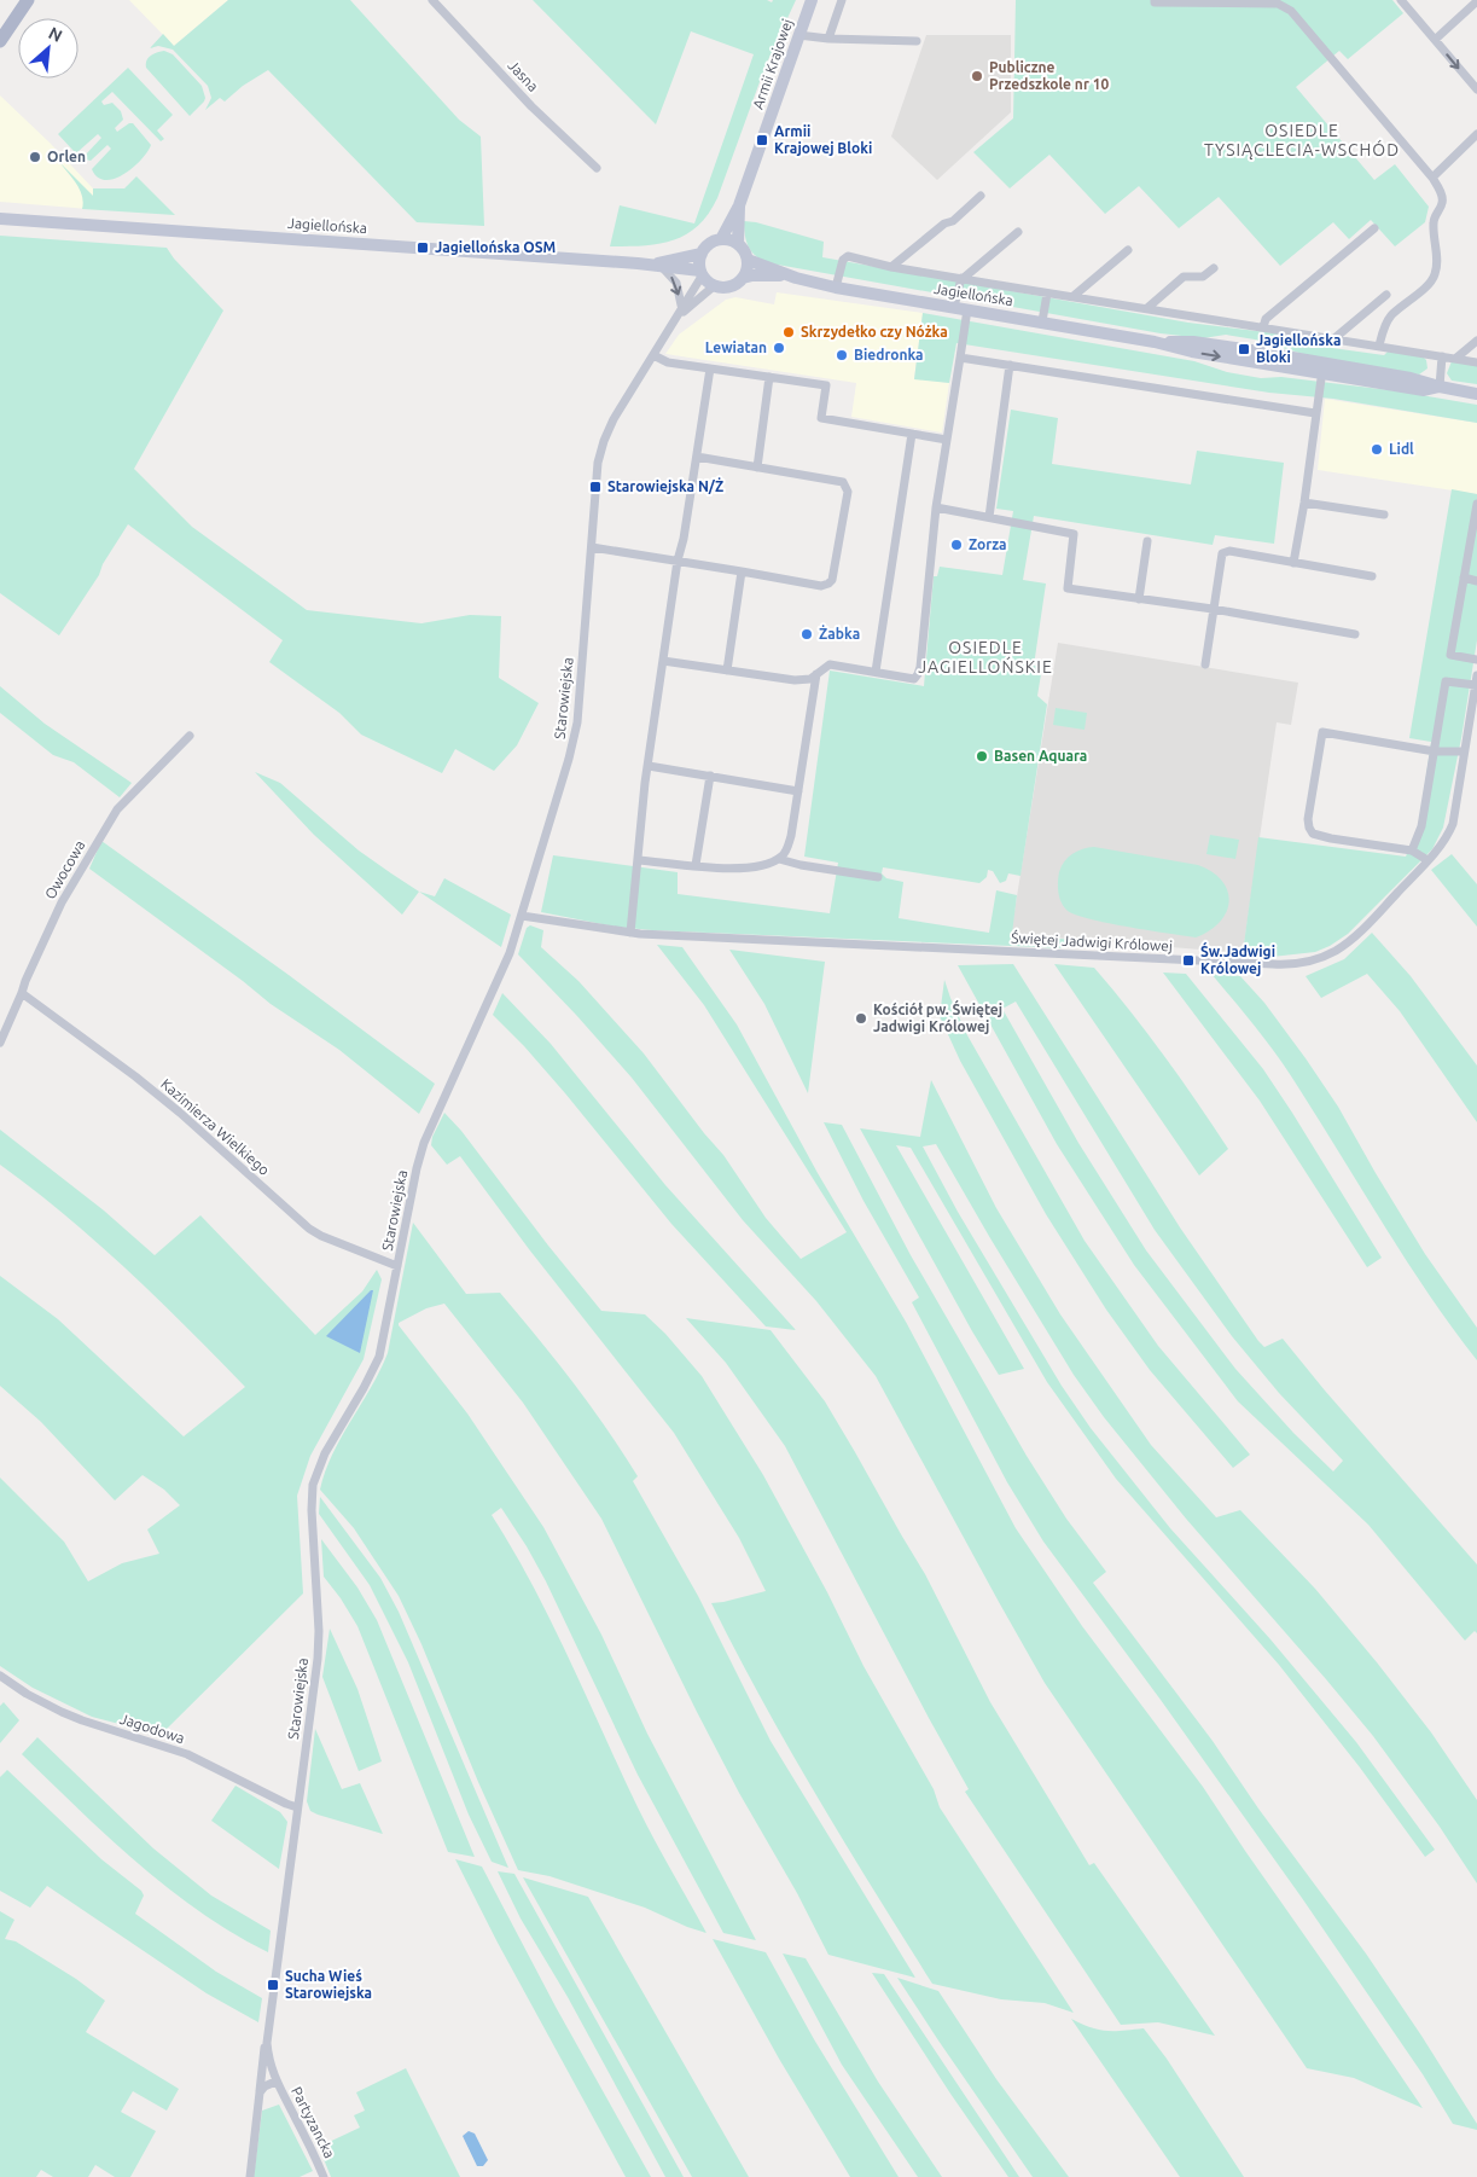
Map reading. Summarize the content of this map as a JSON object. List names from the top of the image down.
{
  "streets": {
    "street": [
      "Armii Krajowej",
      "Jasna",
      "Jagiellońska",
      "Starowiejska",
      "Owocowa",
      "Świętej Jadwigi Królowej",
      "Kazimierza Wielkiego",
      "Jagodowa",
      "Partyzancka"
    ]
  },
  "crossings": [
    ["Armii Krajowej", "Jagiellońska"],
    ["Armii Krajowej", "Starowiejska"],
    ["Jagiellońska", "Starowiejska"],
    ["Starowiejska", "Świętej Jadwigi Królowej"],
    ["Starowiejska", "Kazimierza Wielkiego"],
    ["Starowiejska", "Jagodowa"],
    ["Starowiejska", "Partyzancka"],
    ["Owocowa", "Kazimierza Wielkiego"]
  ],
  "districts": ["OSIEDLE TYSIĄCLECIA-WSCHÓD", "OSIEDLE JAGIELLOŃSKIE"],
  "places": {
    "other": [
      "Publiczne Przedszkole nr 10",
      "Orlen",
      "Skrzydełko czy Nóżka",
      "Lewiatan",
      "Biedronka",
      "Lidl",
      "Zorza",
      "Żabka",
      "Basen Aquara",
      "Kościół pw. Świętej Jadwigi Królowej"
    ],
    "transit": [
      "Armii Krajowej Bloki",
      "Jagiellońska OSM",
      "Jagiellońska Bloki",
      "Starowiejska N/Ż",
      "Św.Jadwigi Królowej",
      "Sucha Wieś Starowiejska"
    ]
  },
  "north": "top right"
}
